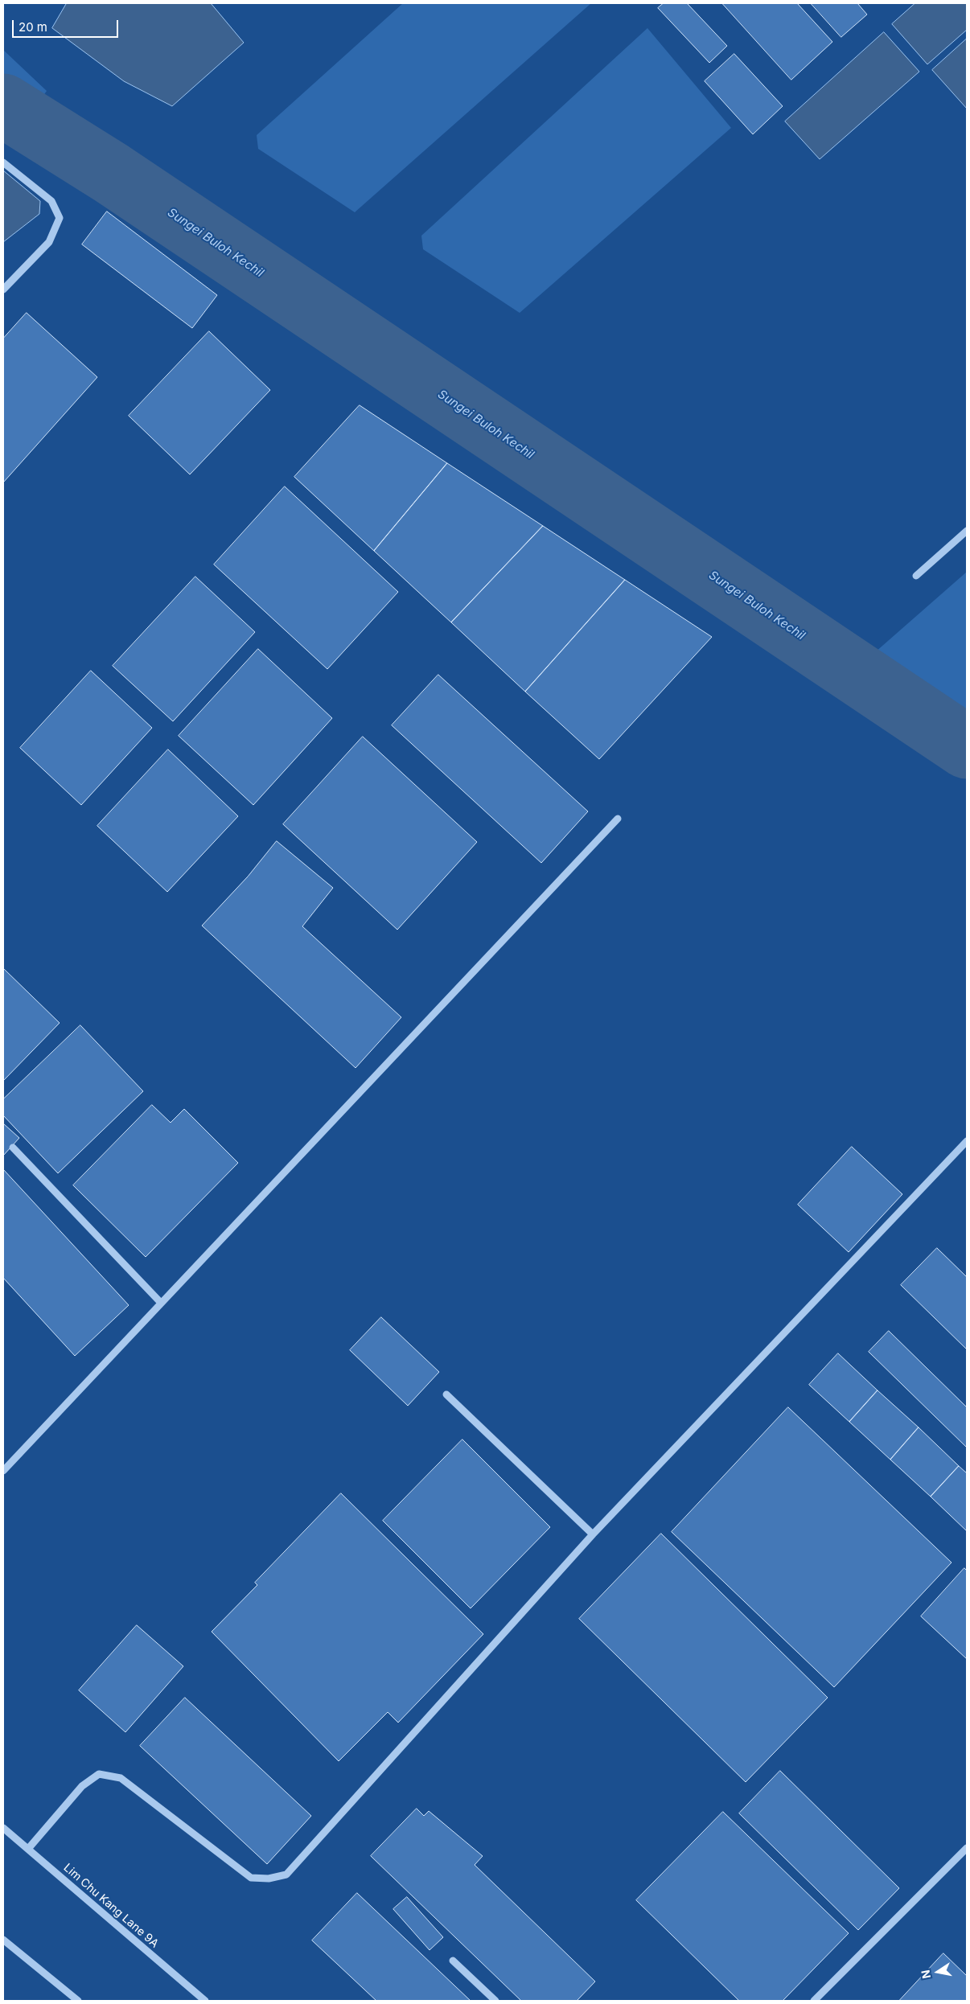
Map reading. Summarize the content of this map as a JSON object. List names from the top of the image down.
{
  "streets": {
    "street": ["Lim Chu Kang Lane 9A"]
  },
  "water": ["Sungei Buloh Kechil"],
  "scale_bar": "20 m",
  "north": "left"
}
